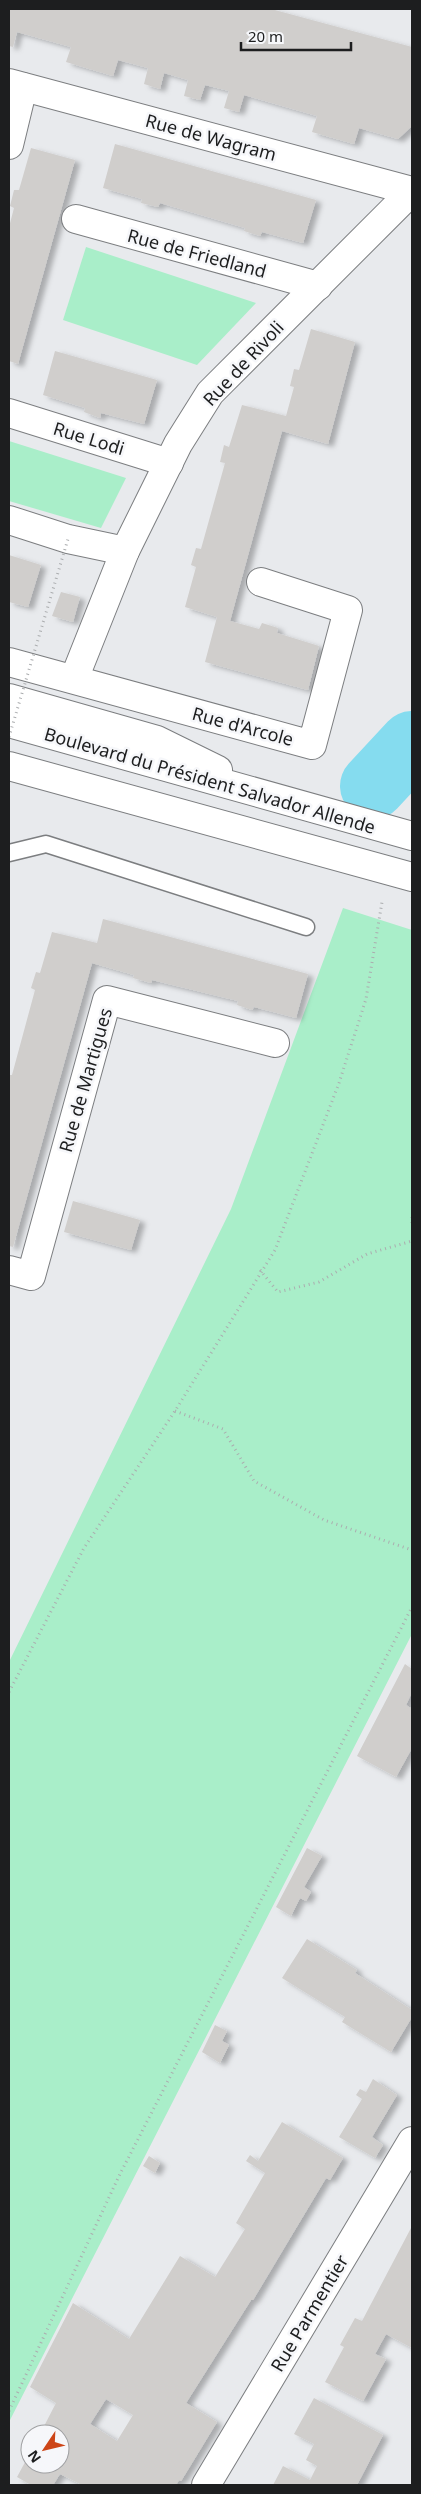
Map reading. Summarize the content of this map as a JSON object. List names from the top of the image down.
{
  "streets": {
    "street": [
      "Rue de Wagram",
      "Rue de Friedland",
      "Rue de Rivoli",
      "Rue Lodi",
      "Rue d'Arcole",
      "Boulevard du Président Salvador Allende",
      "Rue de Martigues",
      "Rue Parmentier"
    ]
  },
  "crossings": [
    ["Rue de Wagram", "Rue de Rivoli"],
    ["Rue de Friedland", "Rue de Rivoli"],
    ["Rue de Rivoli", "Rue Lodi"],
    ["Rue de Rivoli", "Rue d'Arcole"]
  ],
  "scale_bar": "20 m",
  "north": "bottom left"
}
